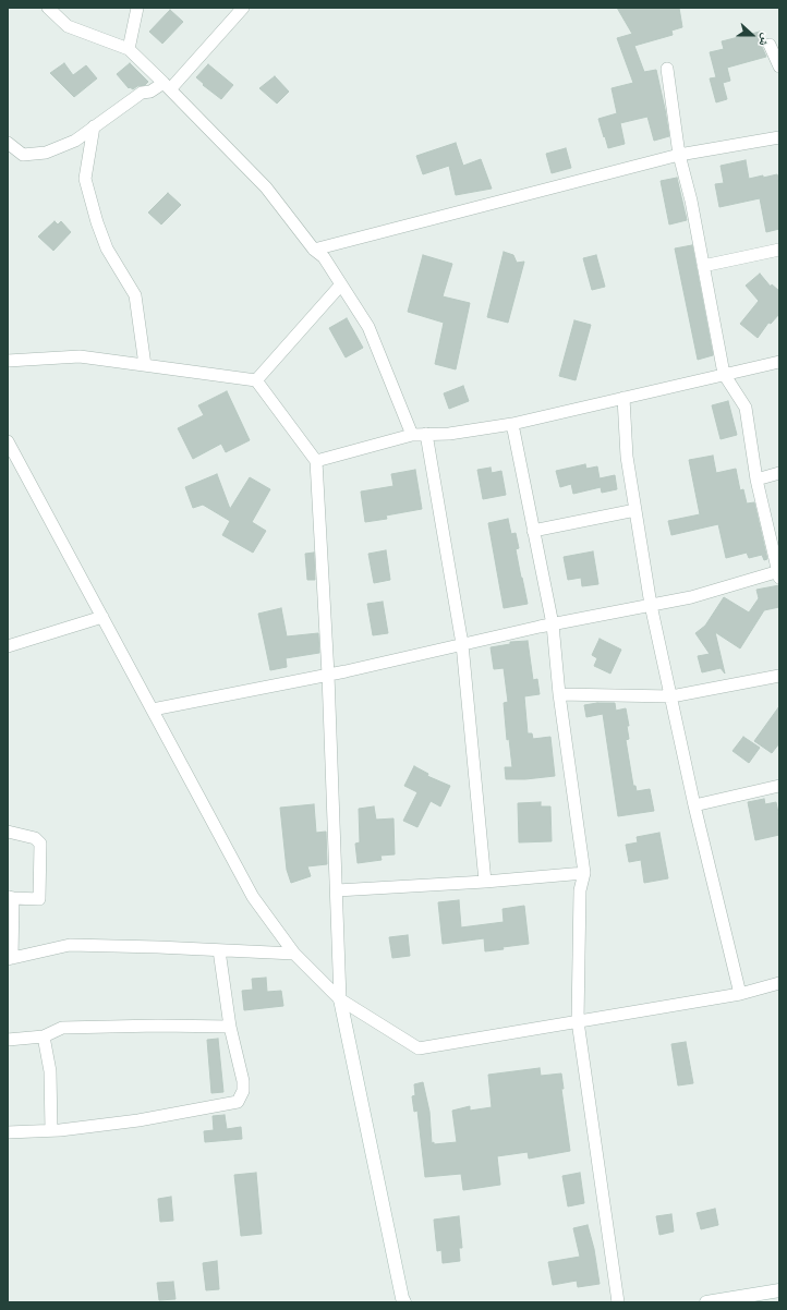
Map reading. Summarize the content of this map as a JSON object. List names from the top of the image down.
{
  "north": "right"
}
